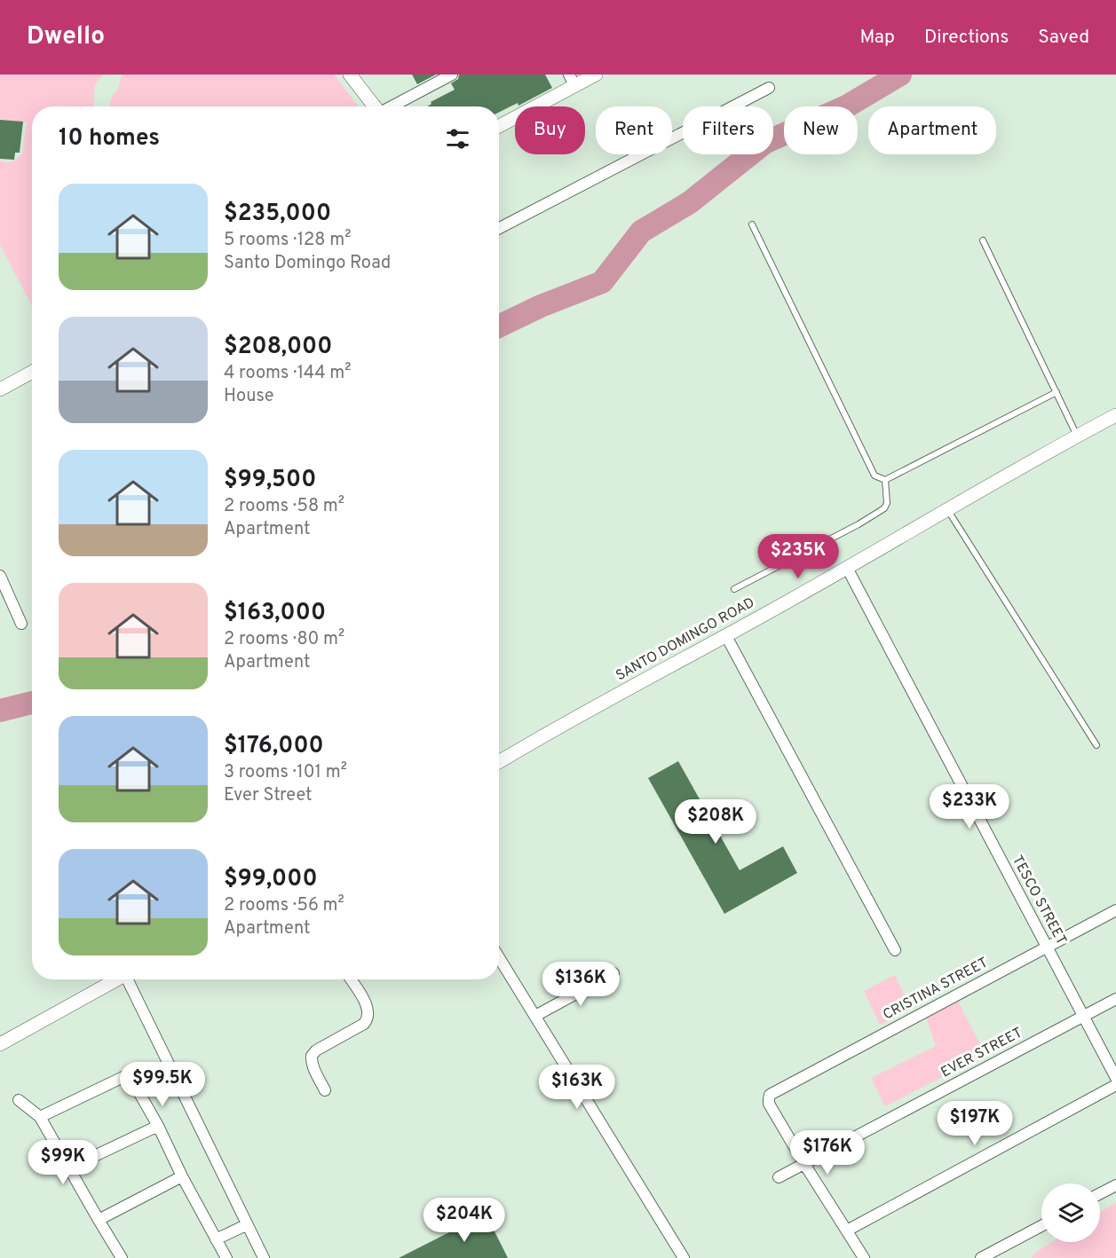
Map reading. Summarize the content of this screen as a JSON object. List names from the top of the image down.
{
  "streets": {
    "street": [
      "SANTO DOMINGO ROAD",
      "TESCO STREET",
      "CRISTINA STREET",
      "EVER STREET"
    ]
  },
  "crossings": [
    ["SANTO DOMINGO ROAD", "TESCO STREET"],
    ["TESCO STREET", "CRISTINA STREET"],
    ["TESCO STREET", "EVER STREET"],
    ["CRISTINA STREET", "EVER STREET"]
  ],
  "page": {
    "header": "Dwello",
    "nav": ["Map", "Directions", "Saved"],
    "chip": [
      "Buy",
      "Rent",
      "Filters",
      "New",
      "Apartment"
    ],
    "heading": "10 homes",
    "list": [
      {
        "name": "$235,000",
        "note": "5 rooms · 128 m² · Santo Domingo Road"
      },
      {
        "name": "$208,000",
        "note": "4 rooms · 144 m² · House"
      },
      {
        "name": "$99,500",
        "note": "2 rooms · 58 m² · Apartment"
      },
      {
        "name": "$163,000",
        "note": "2 rooms · 80 m² · Apartment"
      },
      {
        "name": "$176,000",
        "note": "3 rooms · 101 m² · Ever Street"
      },
      {
        "name": "$99,000",
        "note": "2 rooms · 56 m² · Apartment"
      }
    ],
    "price": [
      "$235K",
      "$233K",
      "$208K",
      "$136K",
      "$99.5K",
      "$163K",
      "$197K",
      "$176K",
      "$99K",
      "$204K"
    ]
  }
}
